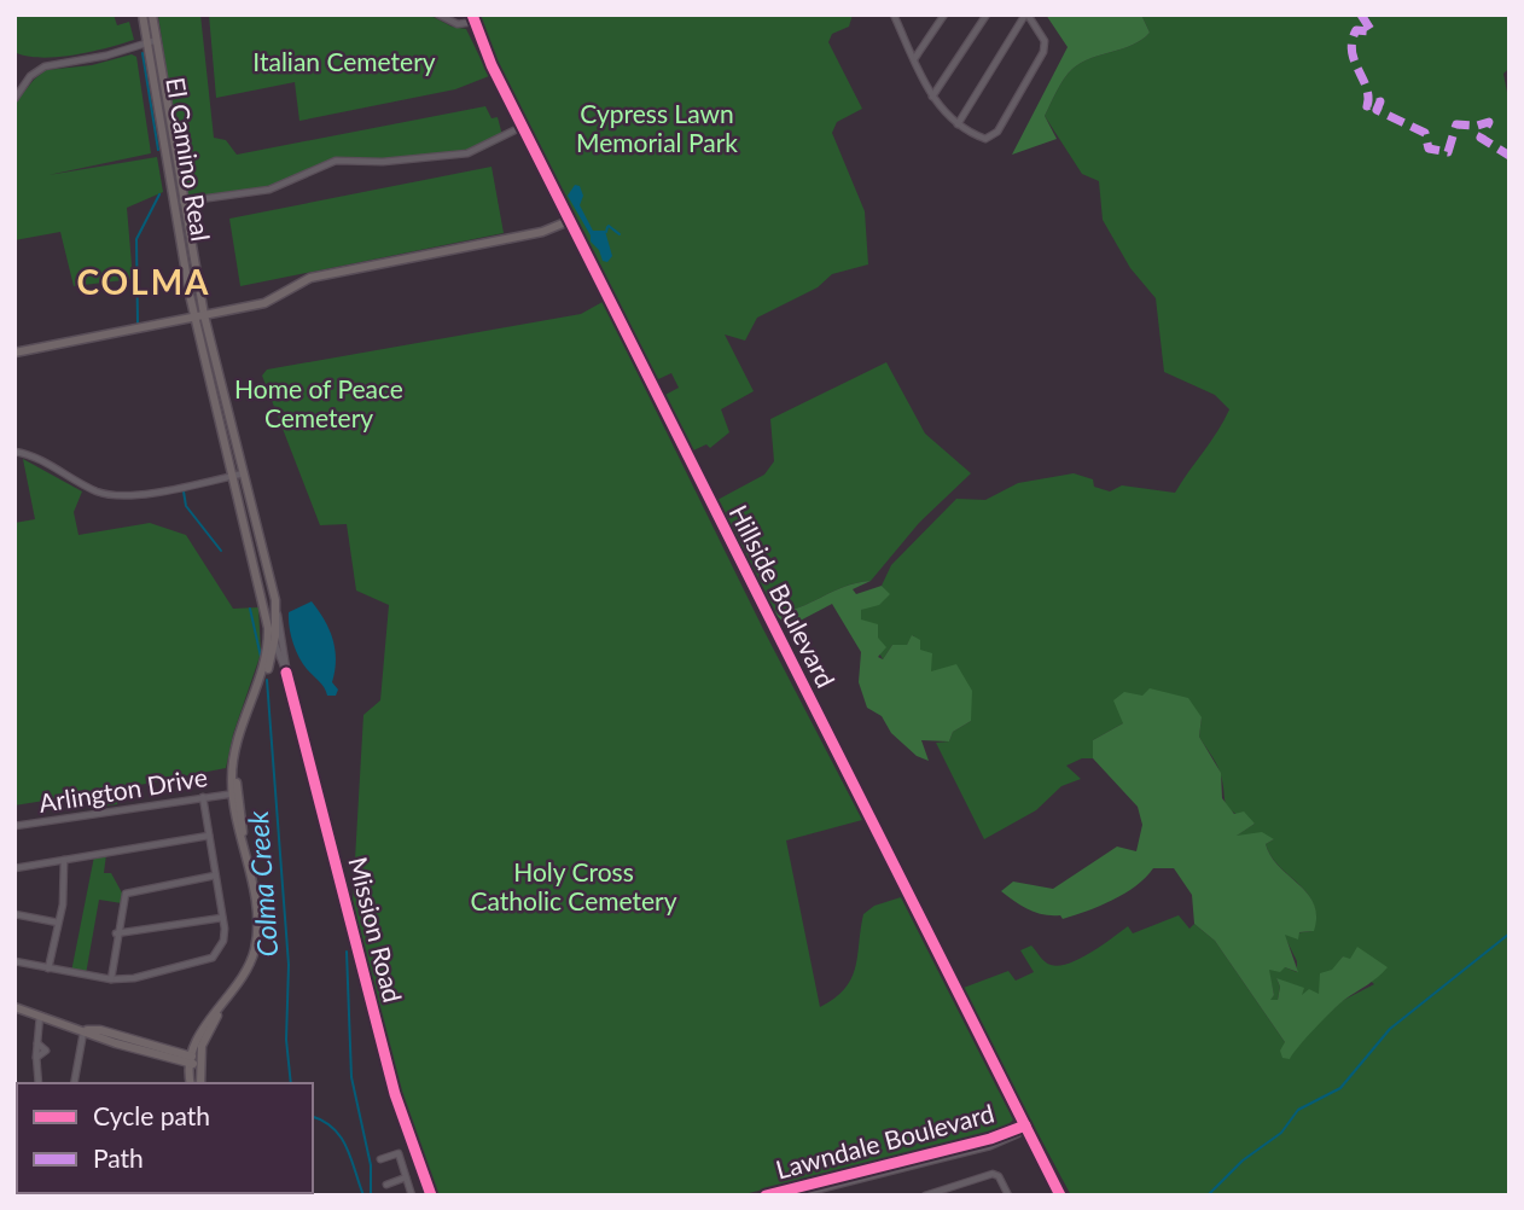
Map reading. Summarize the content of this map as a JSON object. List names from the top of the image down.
{
  "streets": {
    "main road": ["El Camino Real", "Hillside Boulevard"],
    "street": ["Arlington Drive", "Mission Road", "Lawndale Boulevard"]
  },
  "crossings": [
    ["El Camino Real", "Arlington Drive"],
    ["El Camino Real", "Mission Road"],
    ["Hillside Boulevard", "Lawndale Boulevard"]
  ],
  "districts": ["COLMA"],
  "water": ["Colma Creek"],
  "parks": [
    "Italian Cemetery",
    "Cypress Lawn Memorial Park",
    "Home of Peace Cemetery",
    "Holy Cross Catholic Cemetery"
  ],
  "legend": ["Cycle path", "Path"]
}
